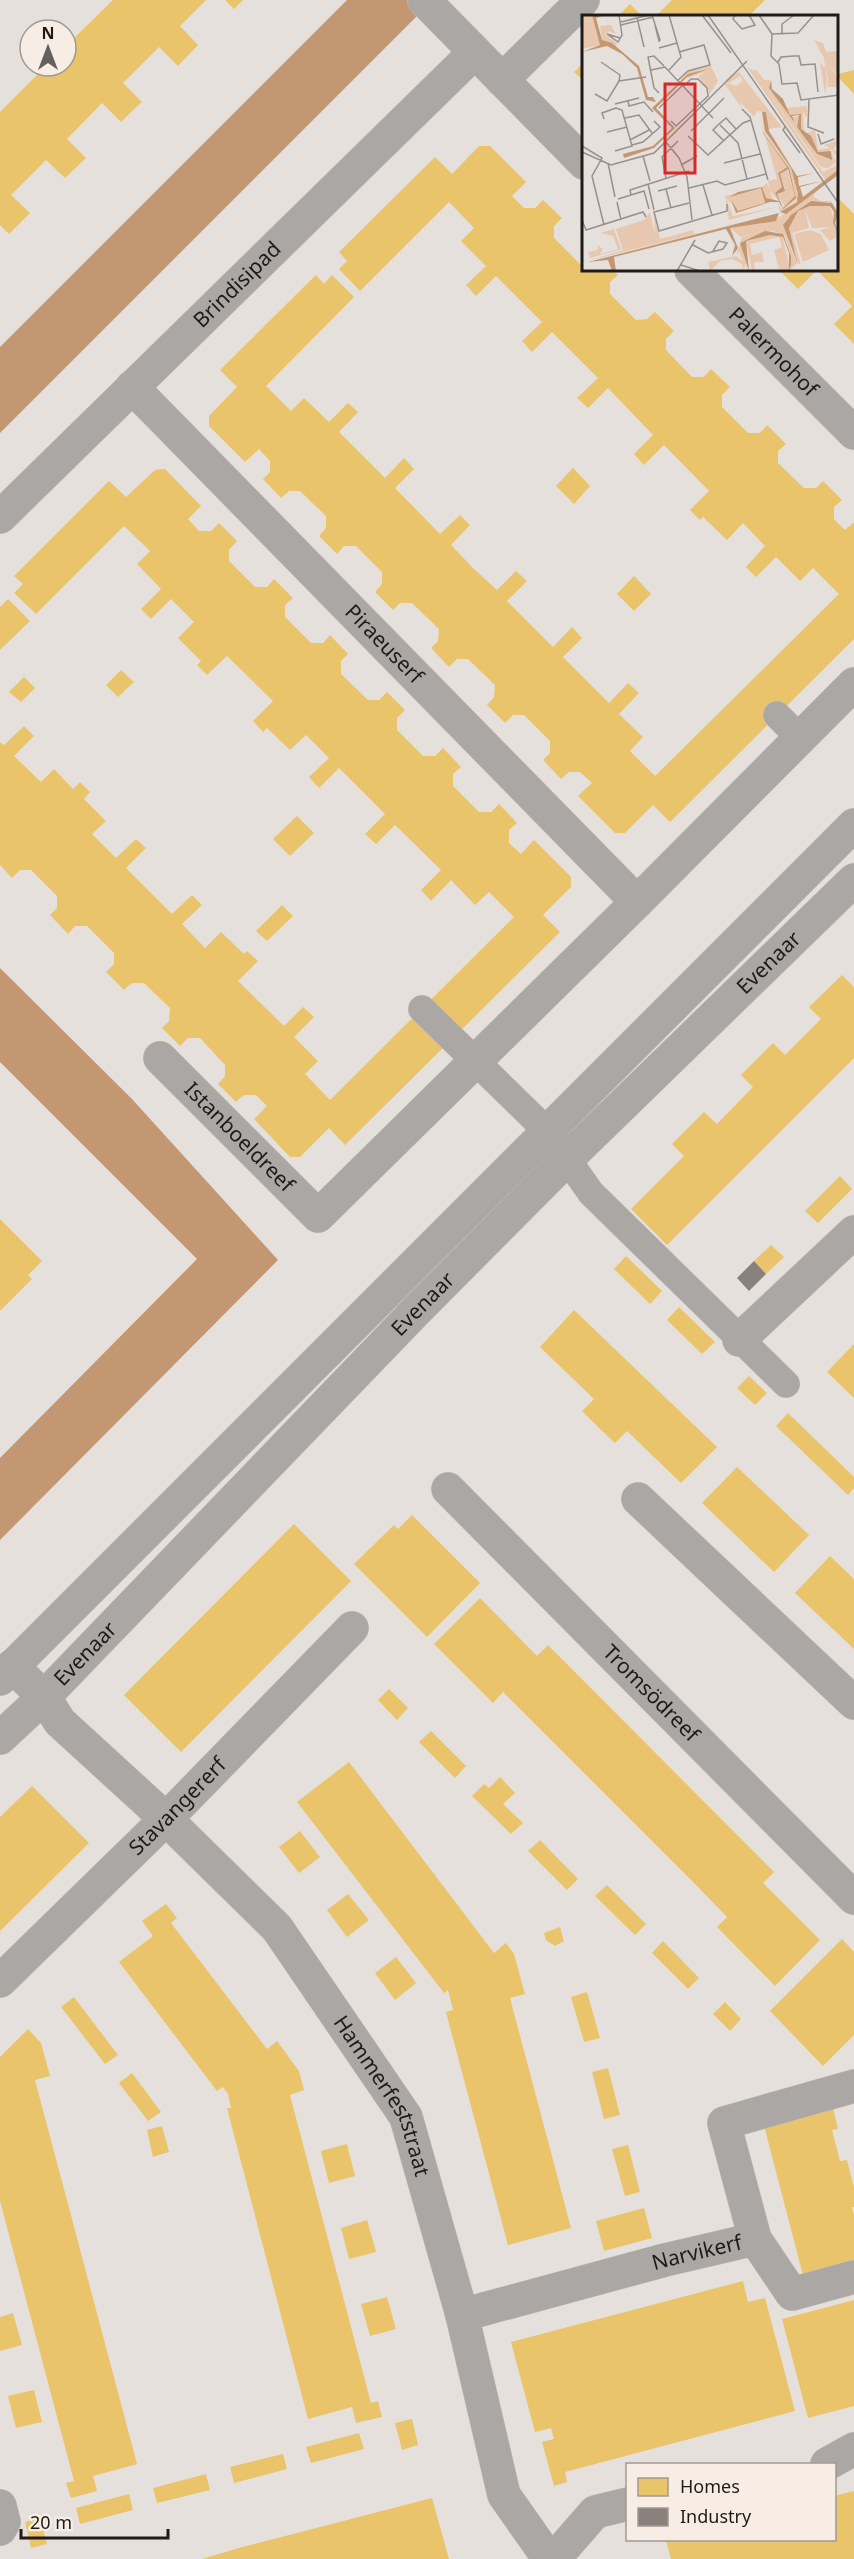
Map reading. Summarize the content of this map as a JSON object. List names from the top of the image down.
{
  "streets": {
    "street": [
      "Brindisipad",
      "Palermohof",
      "Piraeuserf",
      "Evenaar",
      "Istanboeldreef",
      "Tromsödreef",
      "Stavangererf",
      "Hammerfeststraat",
      "Narvikerf"
    ]
  },
  "crossings": [
    ["Brindisipad", "Piraeuserf"],
    ["Evenaar", "Hammerfeststraat"],
    ["Stavangererf", "Hammerfeststraat"],
    ["Hammerfeststraat", "Narvikerf"]
  ],
  "legend": ["Homes", "Industry"],
  "scale_bar": "20 m",
  "north": "top"
}
